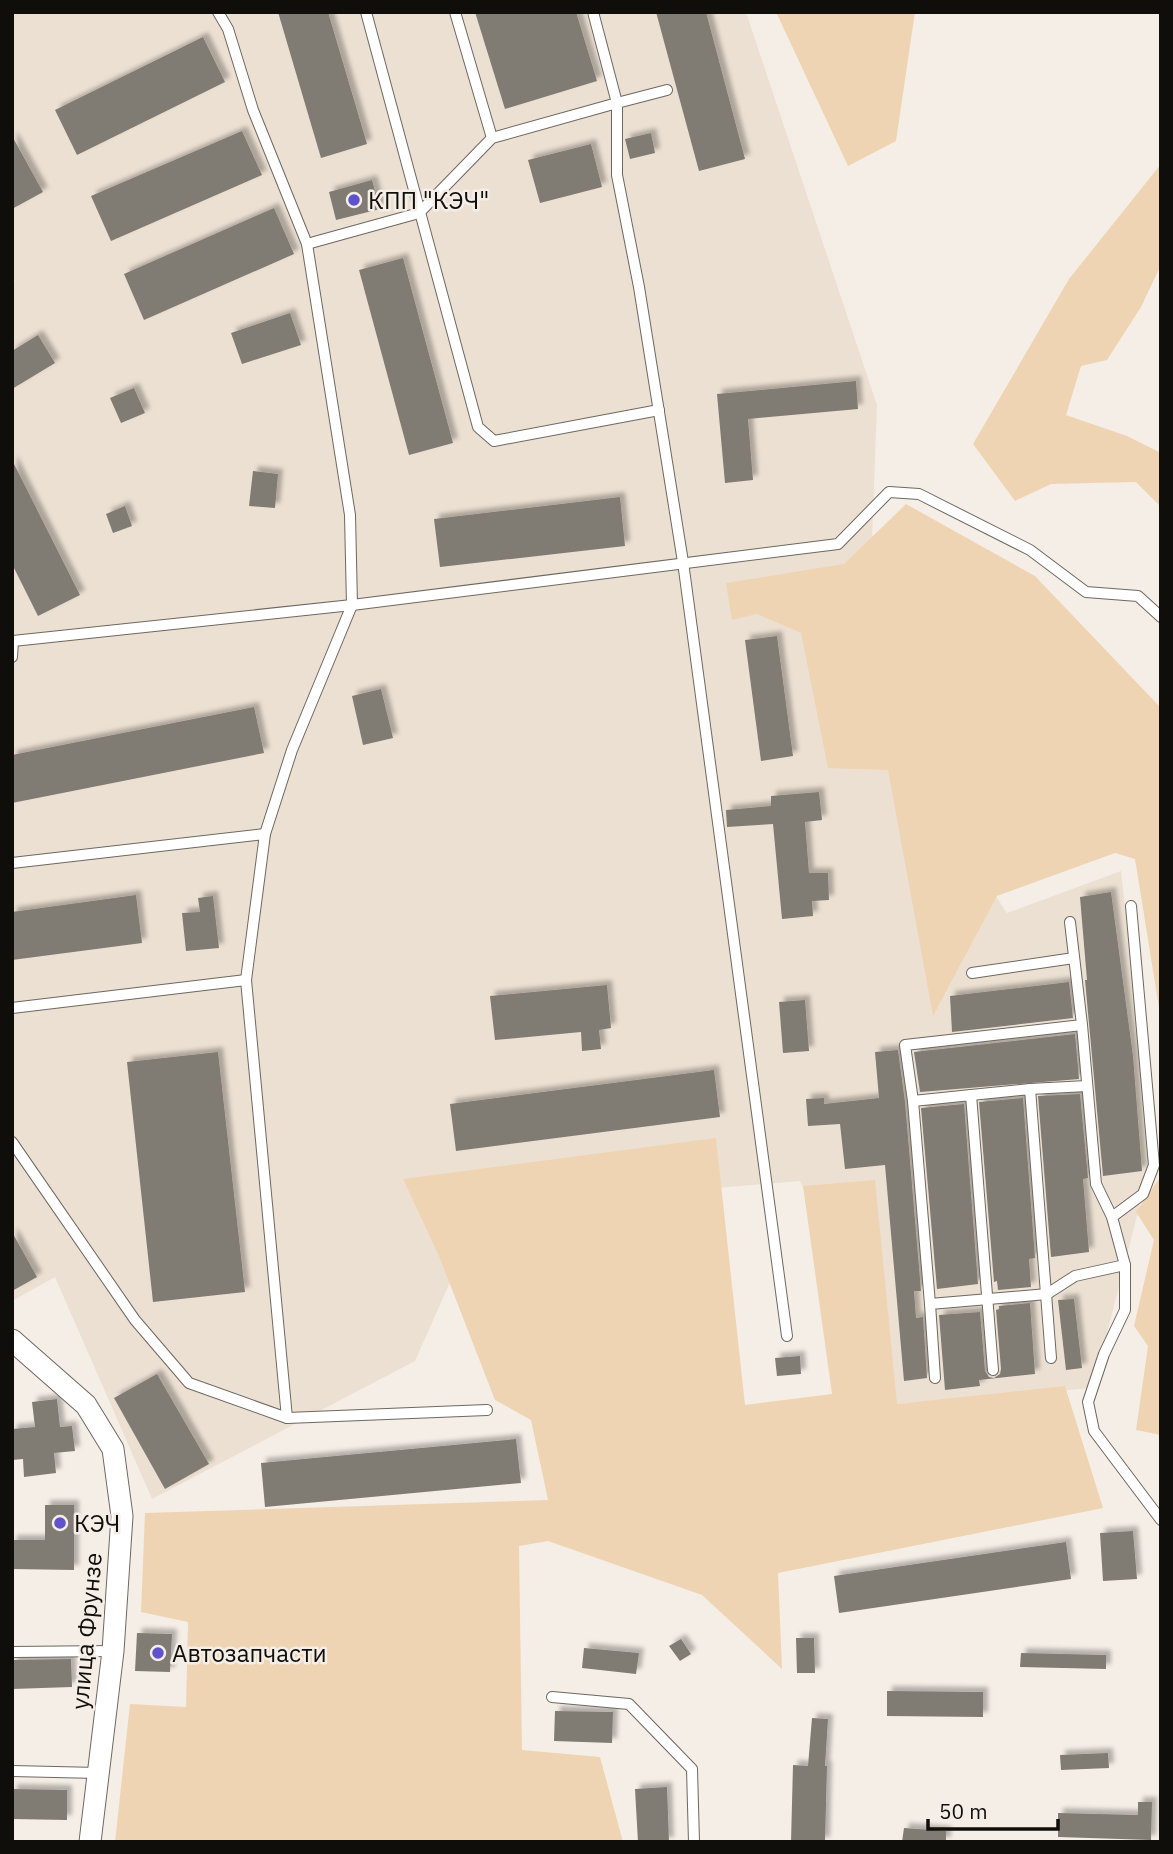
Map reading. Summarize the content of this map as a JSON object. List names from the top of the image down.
{
  "streets": {
    "street": ["улица Фрунзе"]
  },
  "places": ["КПП \"КЭЧ\"", "КЭЧ", "Автозапчасти"],
  "scale_bar": "50 m"
}
